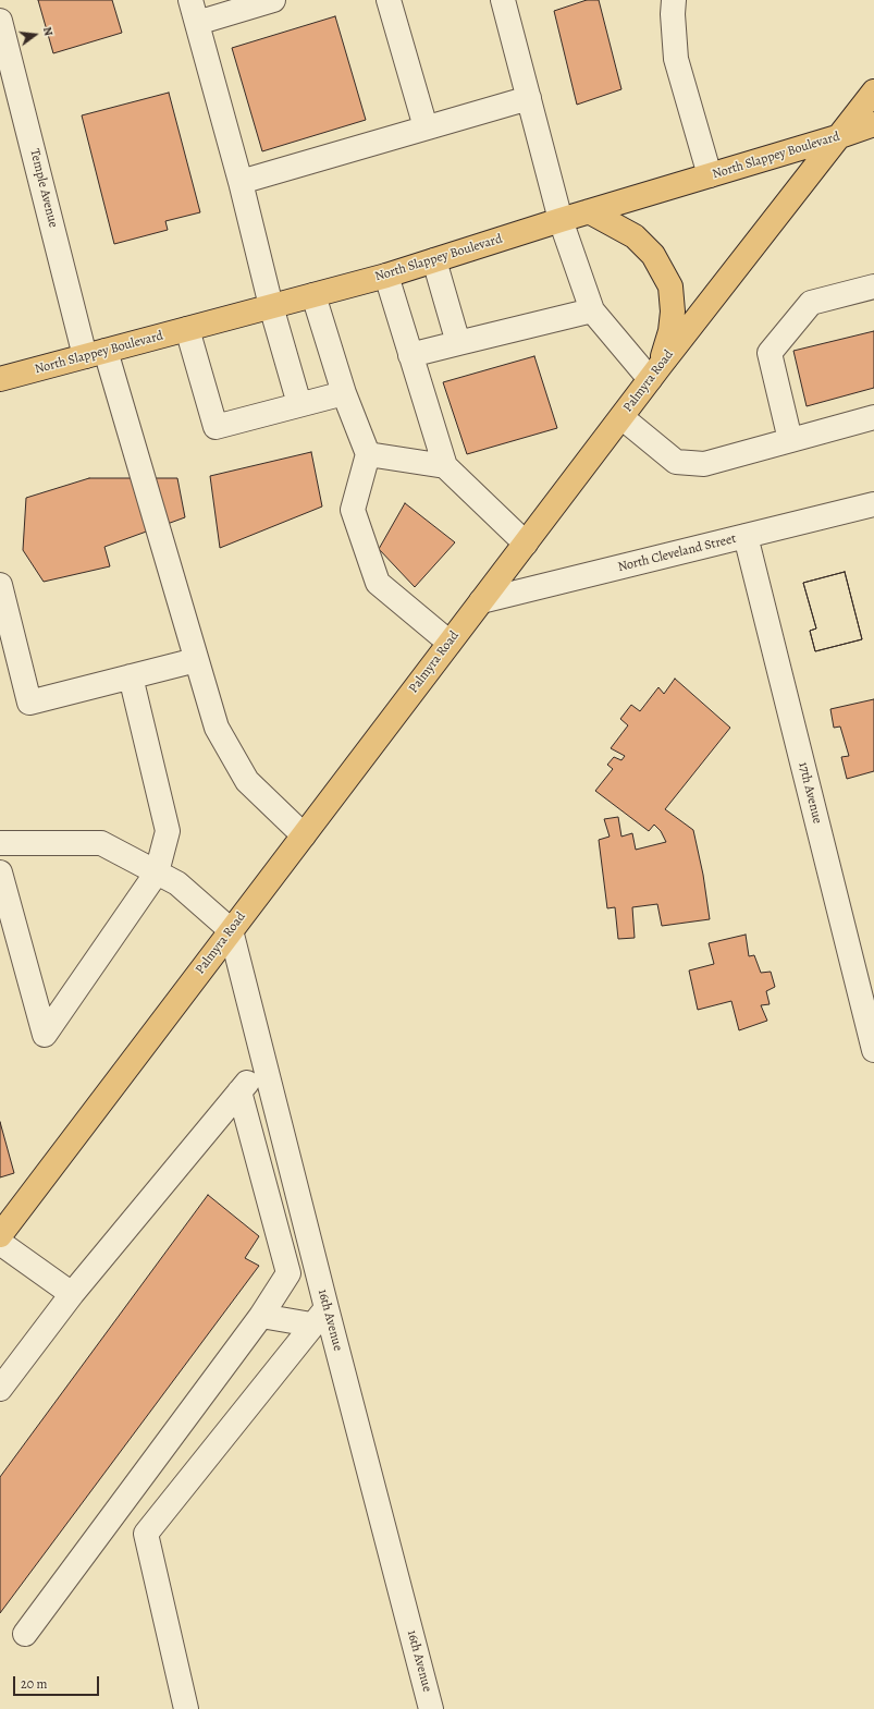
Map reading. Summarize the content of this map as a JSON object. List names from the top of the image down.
{
  "streets": {
    "main road": ["North Slappey Boulevard", "Palmyra Road"],
    "street": [
      "Temple Avenue",
      "North Cleveland Street",
      "17th Avenue",
      "16th Avenue"
    ]
  },
  "crossings": [
    ["North Slappey Boulevard", "Temple Avenue"],
    ["North Slappey Boulevard", "Palmyra Road"],
    ["Temple Avenue", "Palmyra Road"],
    ["Palmyra Road", "North Cleveland Street"],
    ["Palmyra Road", "16th Avenue"],
    ["North Cleveland Street", "17th Avenue"]
  ],
  "scale_bar": "20 m",
  "north": "right"
}
